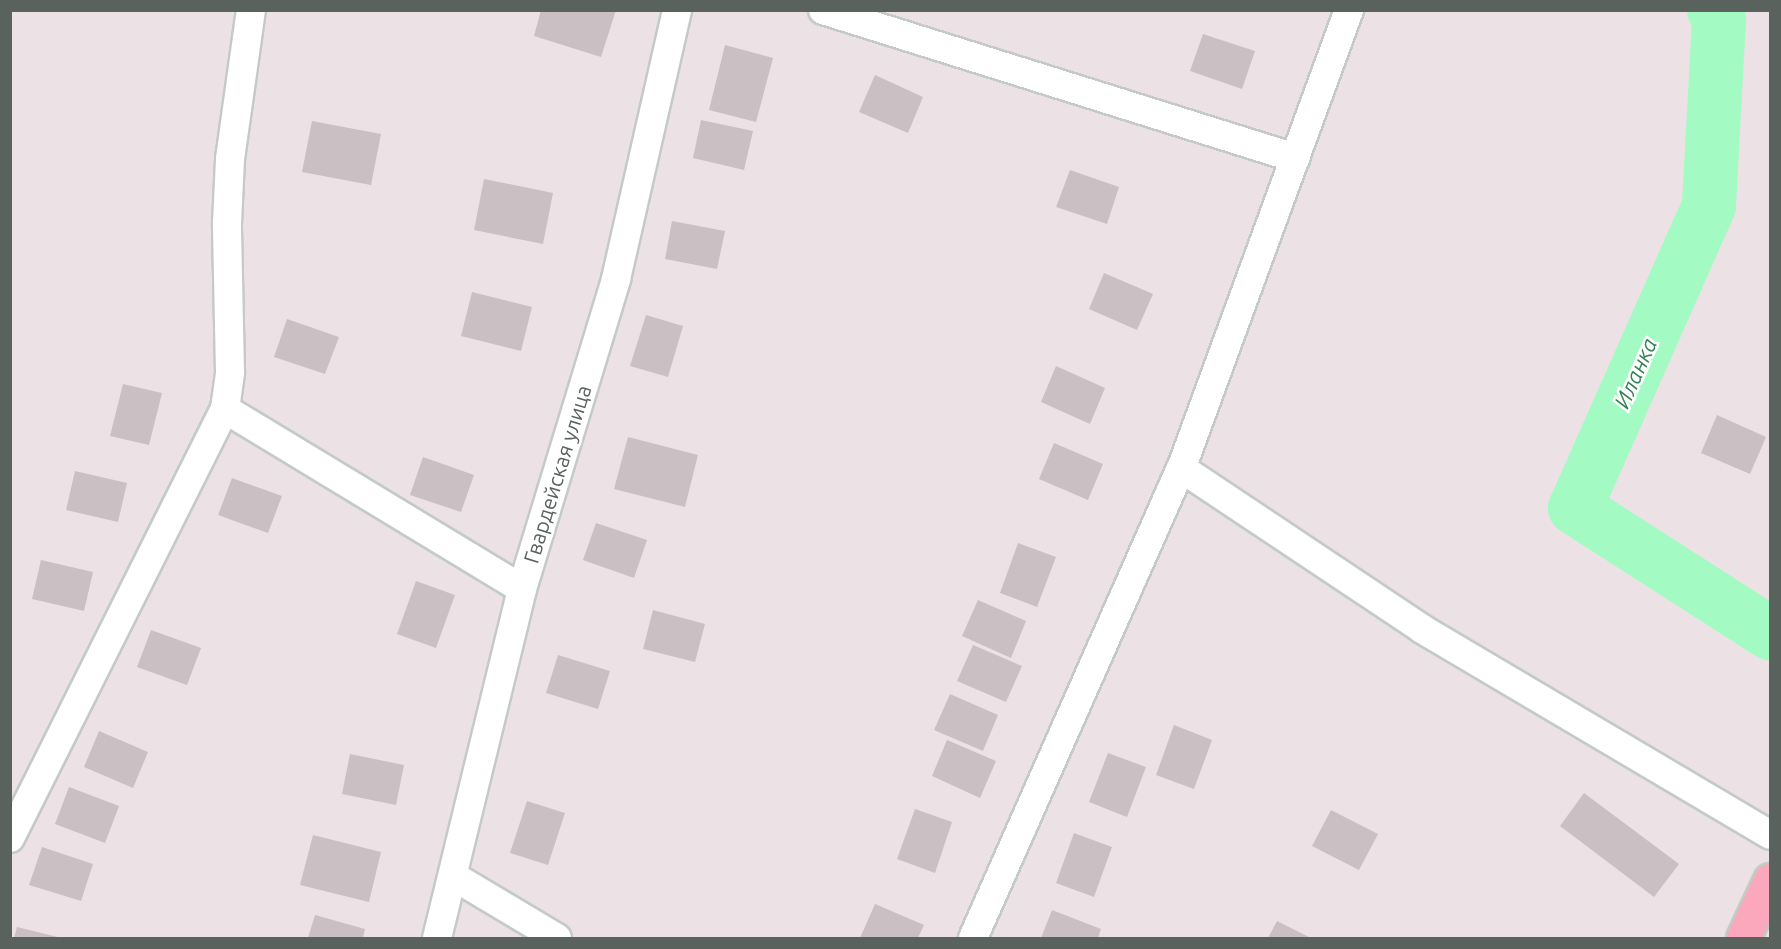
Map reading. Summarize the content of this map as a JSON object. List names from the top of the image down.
{
  "streets": {
    "street": ["Гвардейская улица"]
  },
  "water": ["Иланка"]
}
